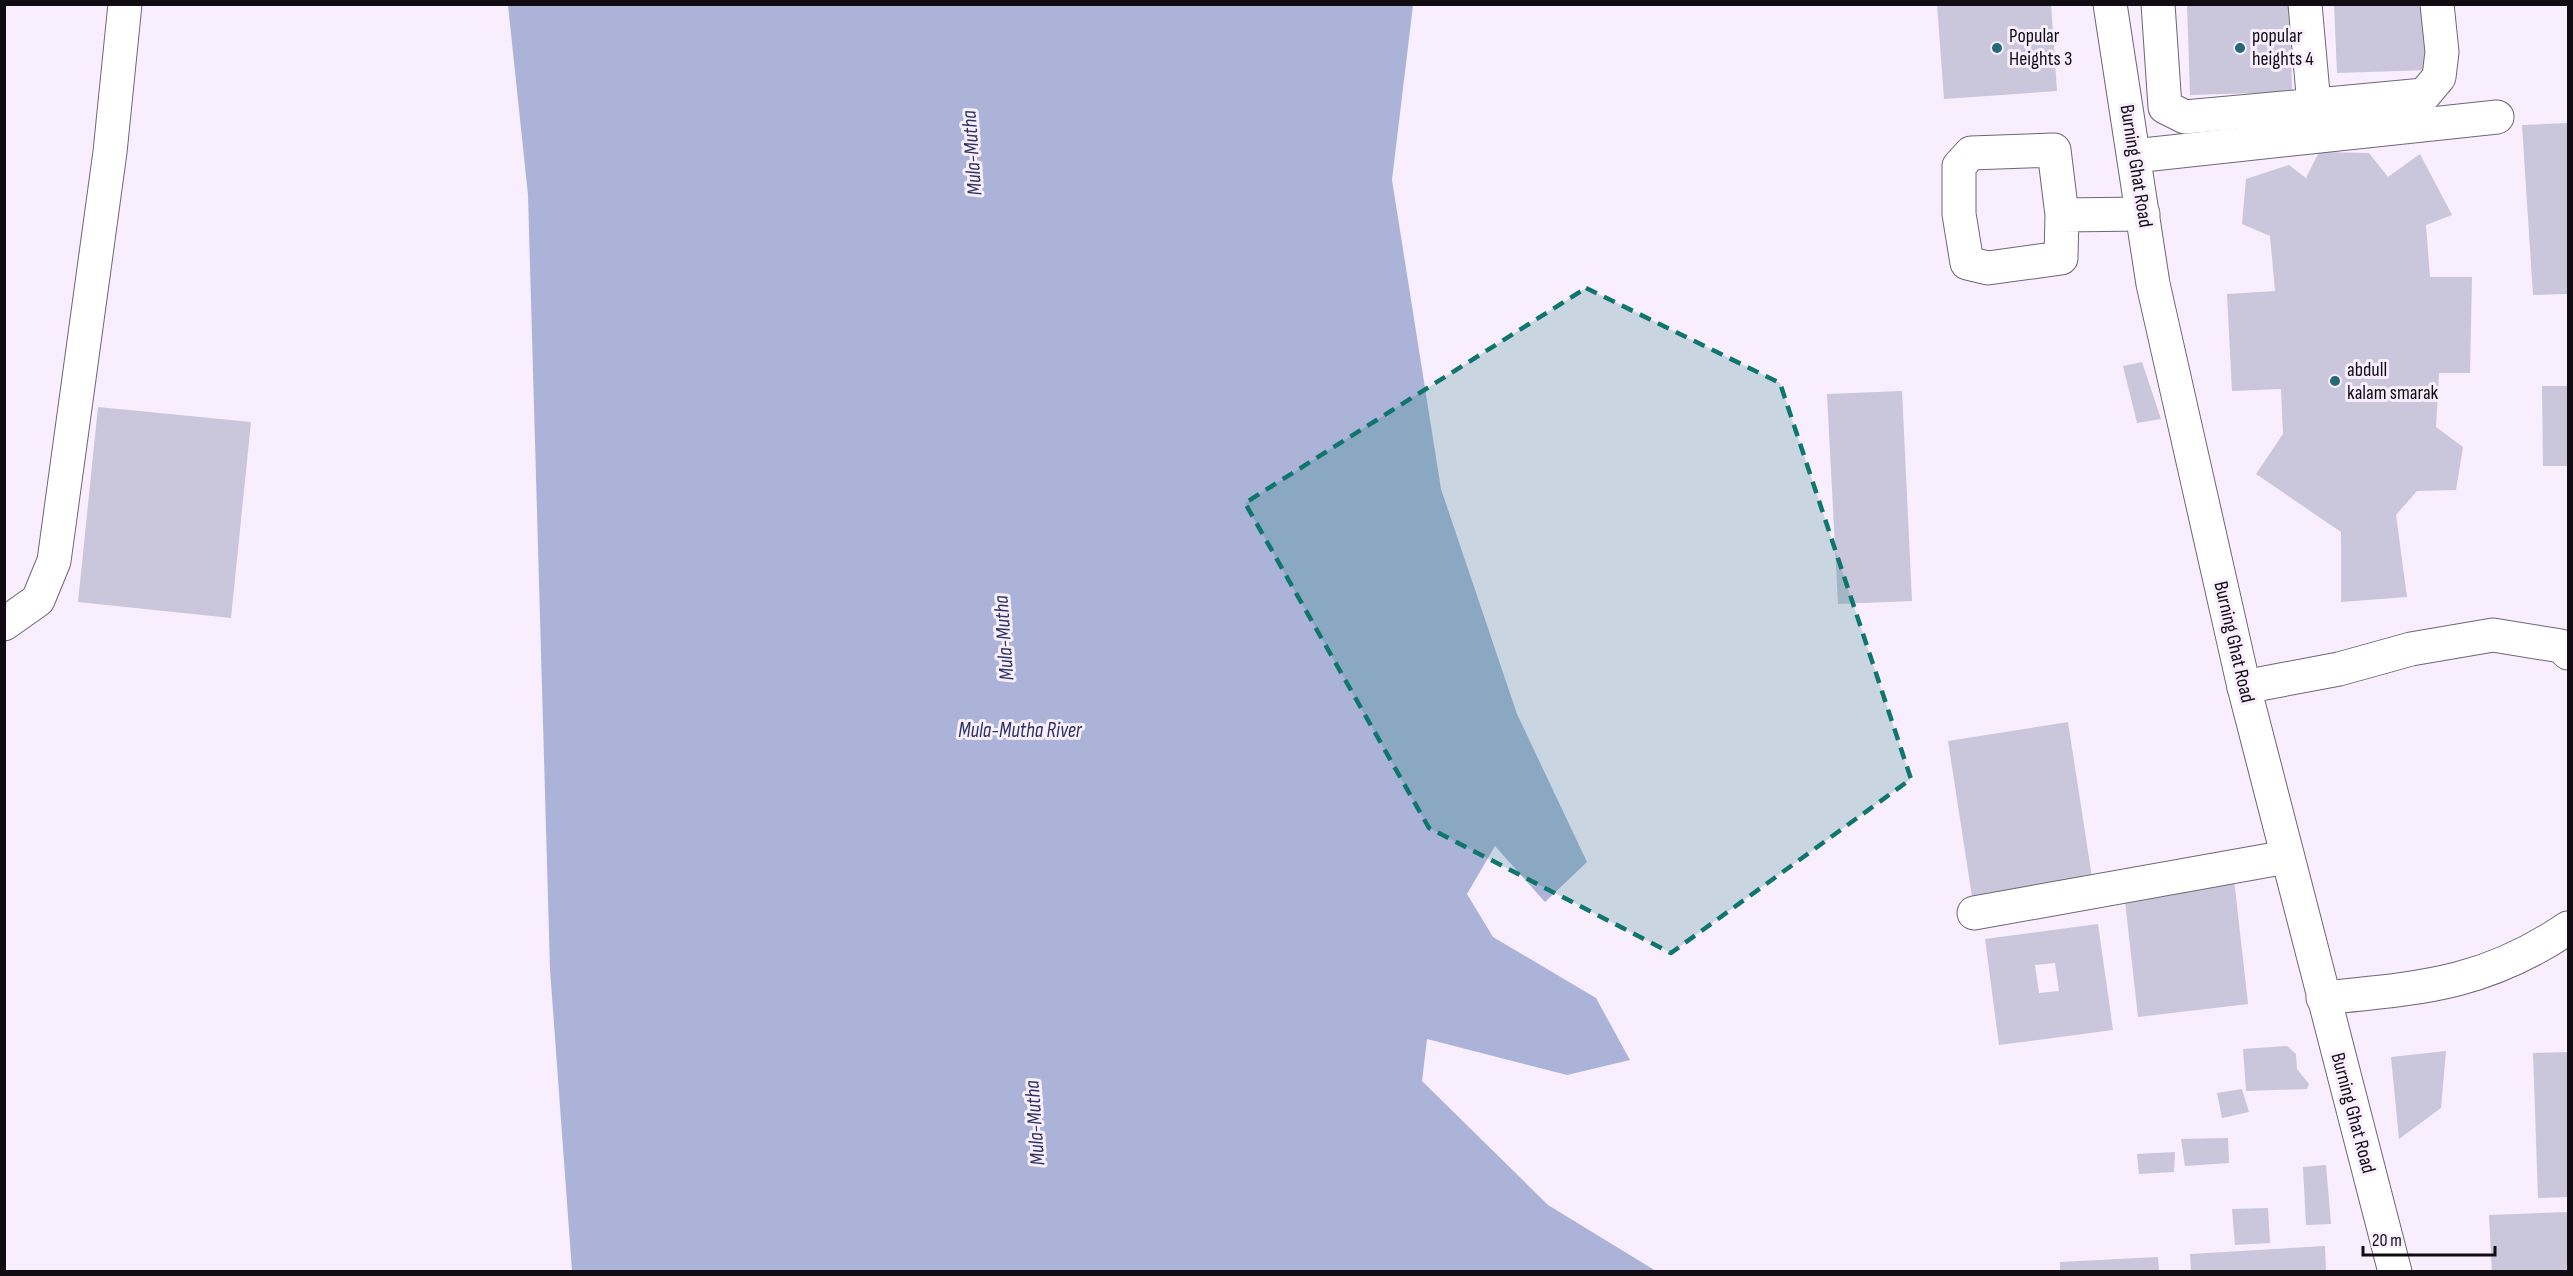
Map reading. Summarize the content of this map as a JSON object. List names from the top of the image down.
{
  "streets": {
    "street": ["Burning Ghat Road"]
  },
  "water": ["Mula-Mutha", "Mula-Mutha River"],
  "places": ["Popular Heights 3", "popular heights 4", "abdull kalam smarak"],
  "scale_bar": "20 m"
}
